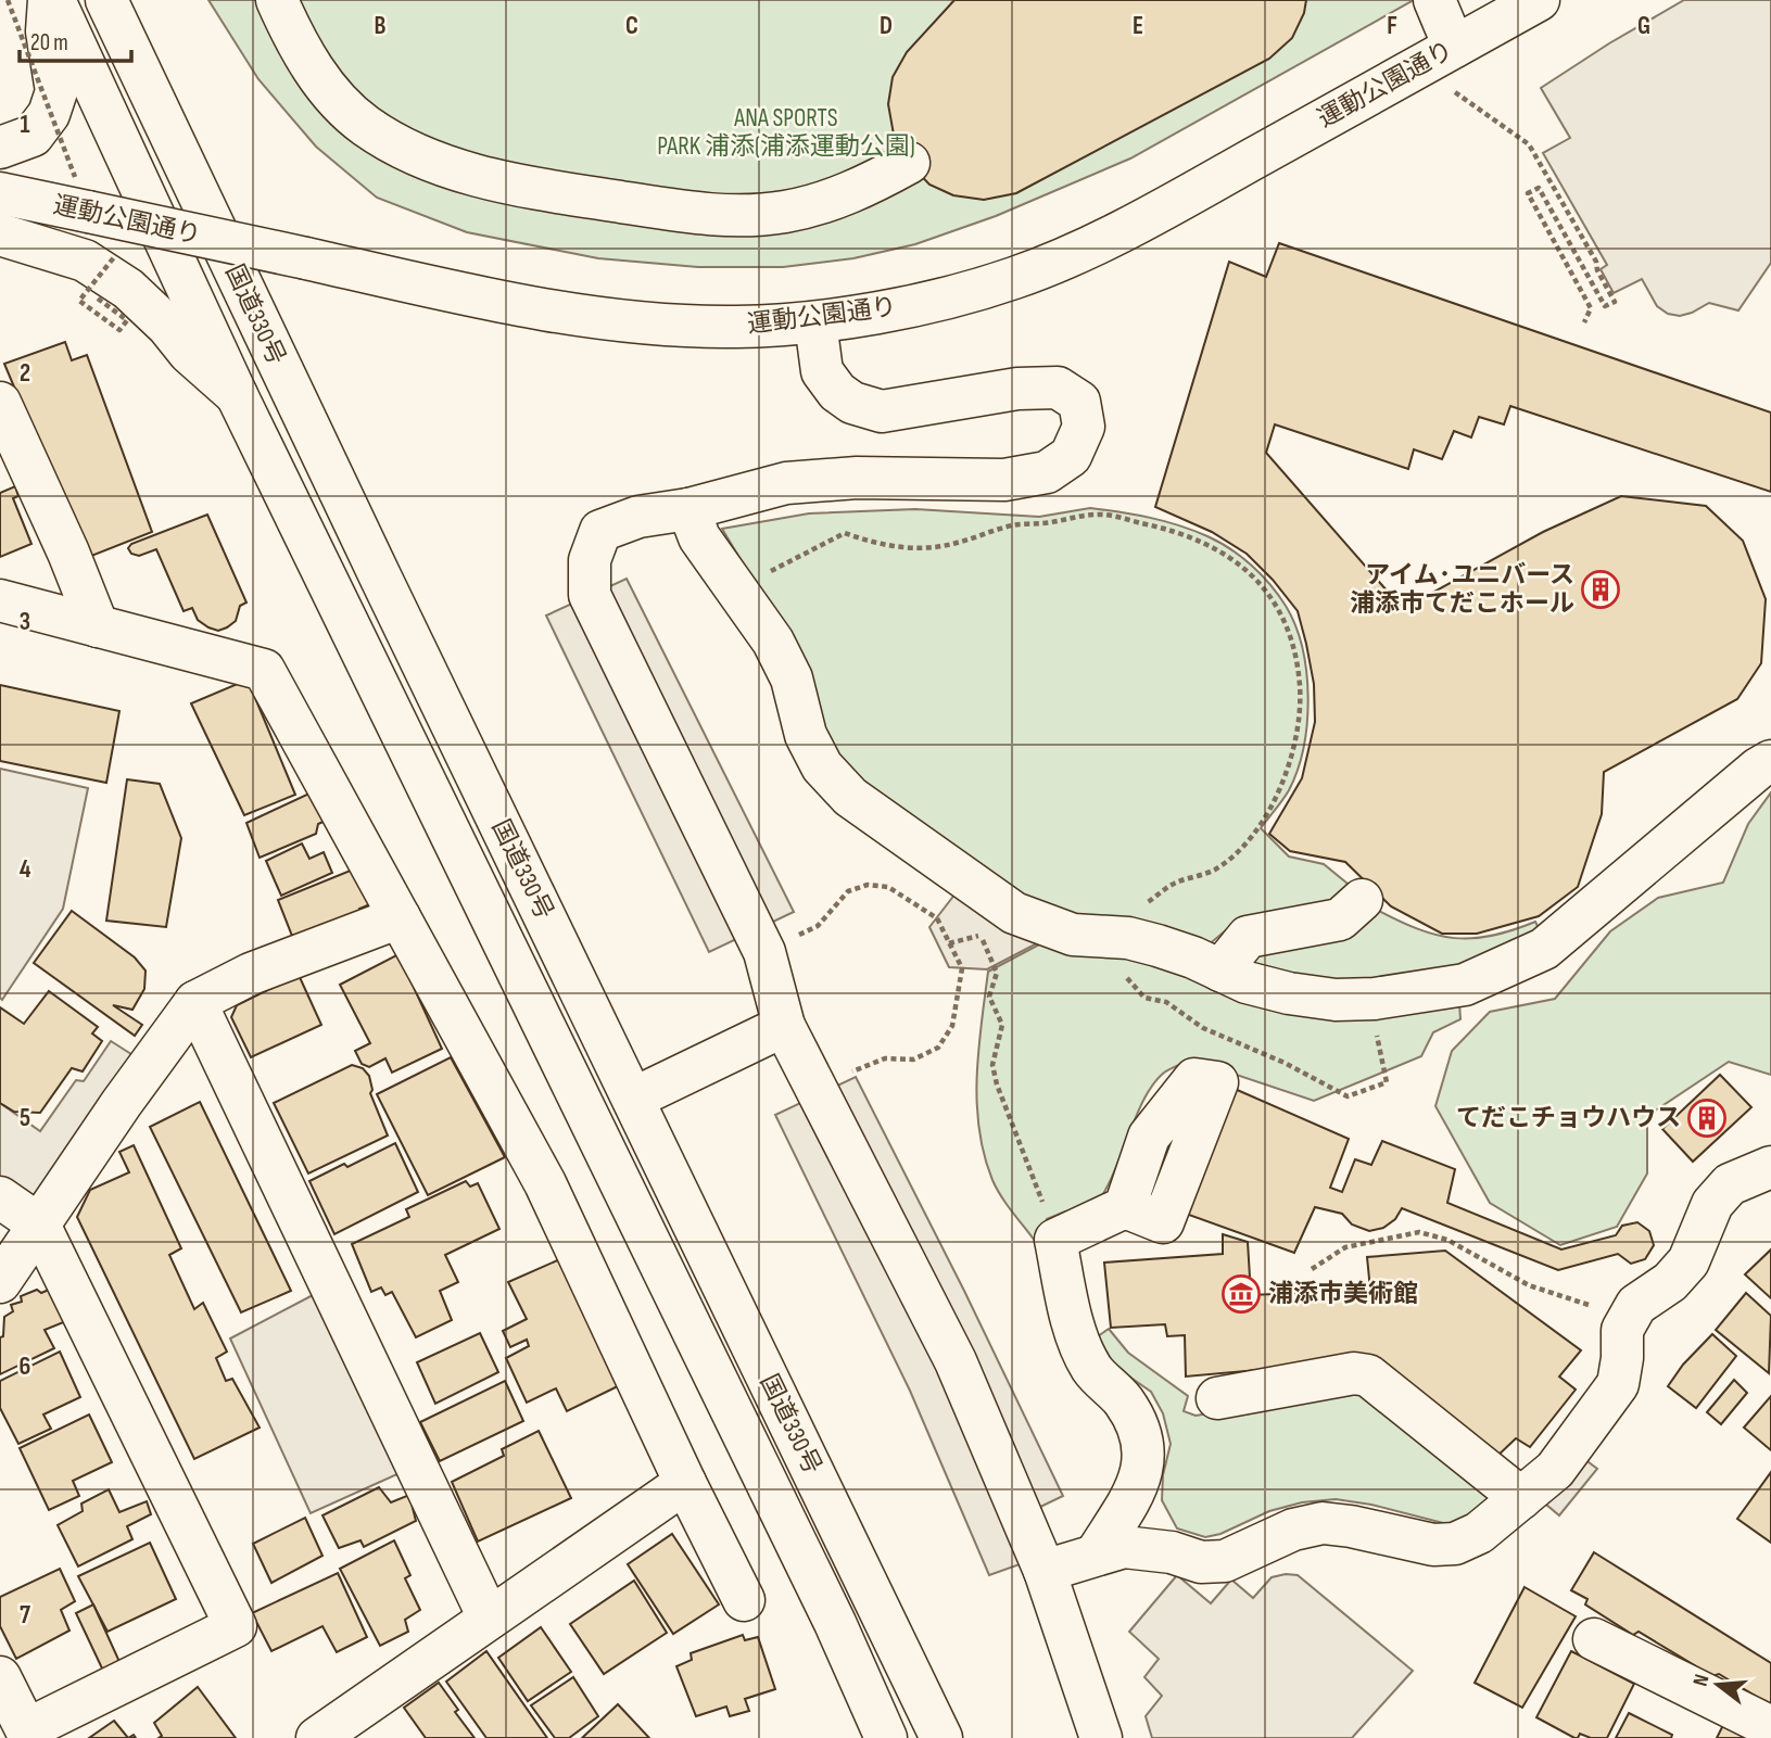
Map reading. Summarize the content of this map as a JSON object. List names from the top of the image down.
{
  "streets": {
    "main road": ["運動公園通り", "国道330号"]
  },
  "parks": ["ANA SPORTS PARK 浦添(浦添運動公園)"],
  "places": {
    "building": ["アイム･ユニバース 浦添市てだこホール", "てだこチョウハウス"],
    "museum": ["浦添市美術館"]
  },
  "scale_bar": "20 m",
  "north": "left",
  "grid": {
    "columns": [
      "B",
      "C",
      "D",
      "E",
      "F",
      "G"
    ],
    "rows": [
      "1",
      "2",
      "3",
      "4",
      "5",
      "6",
      "7"
    ]
  }
}
